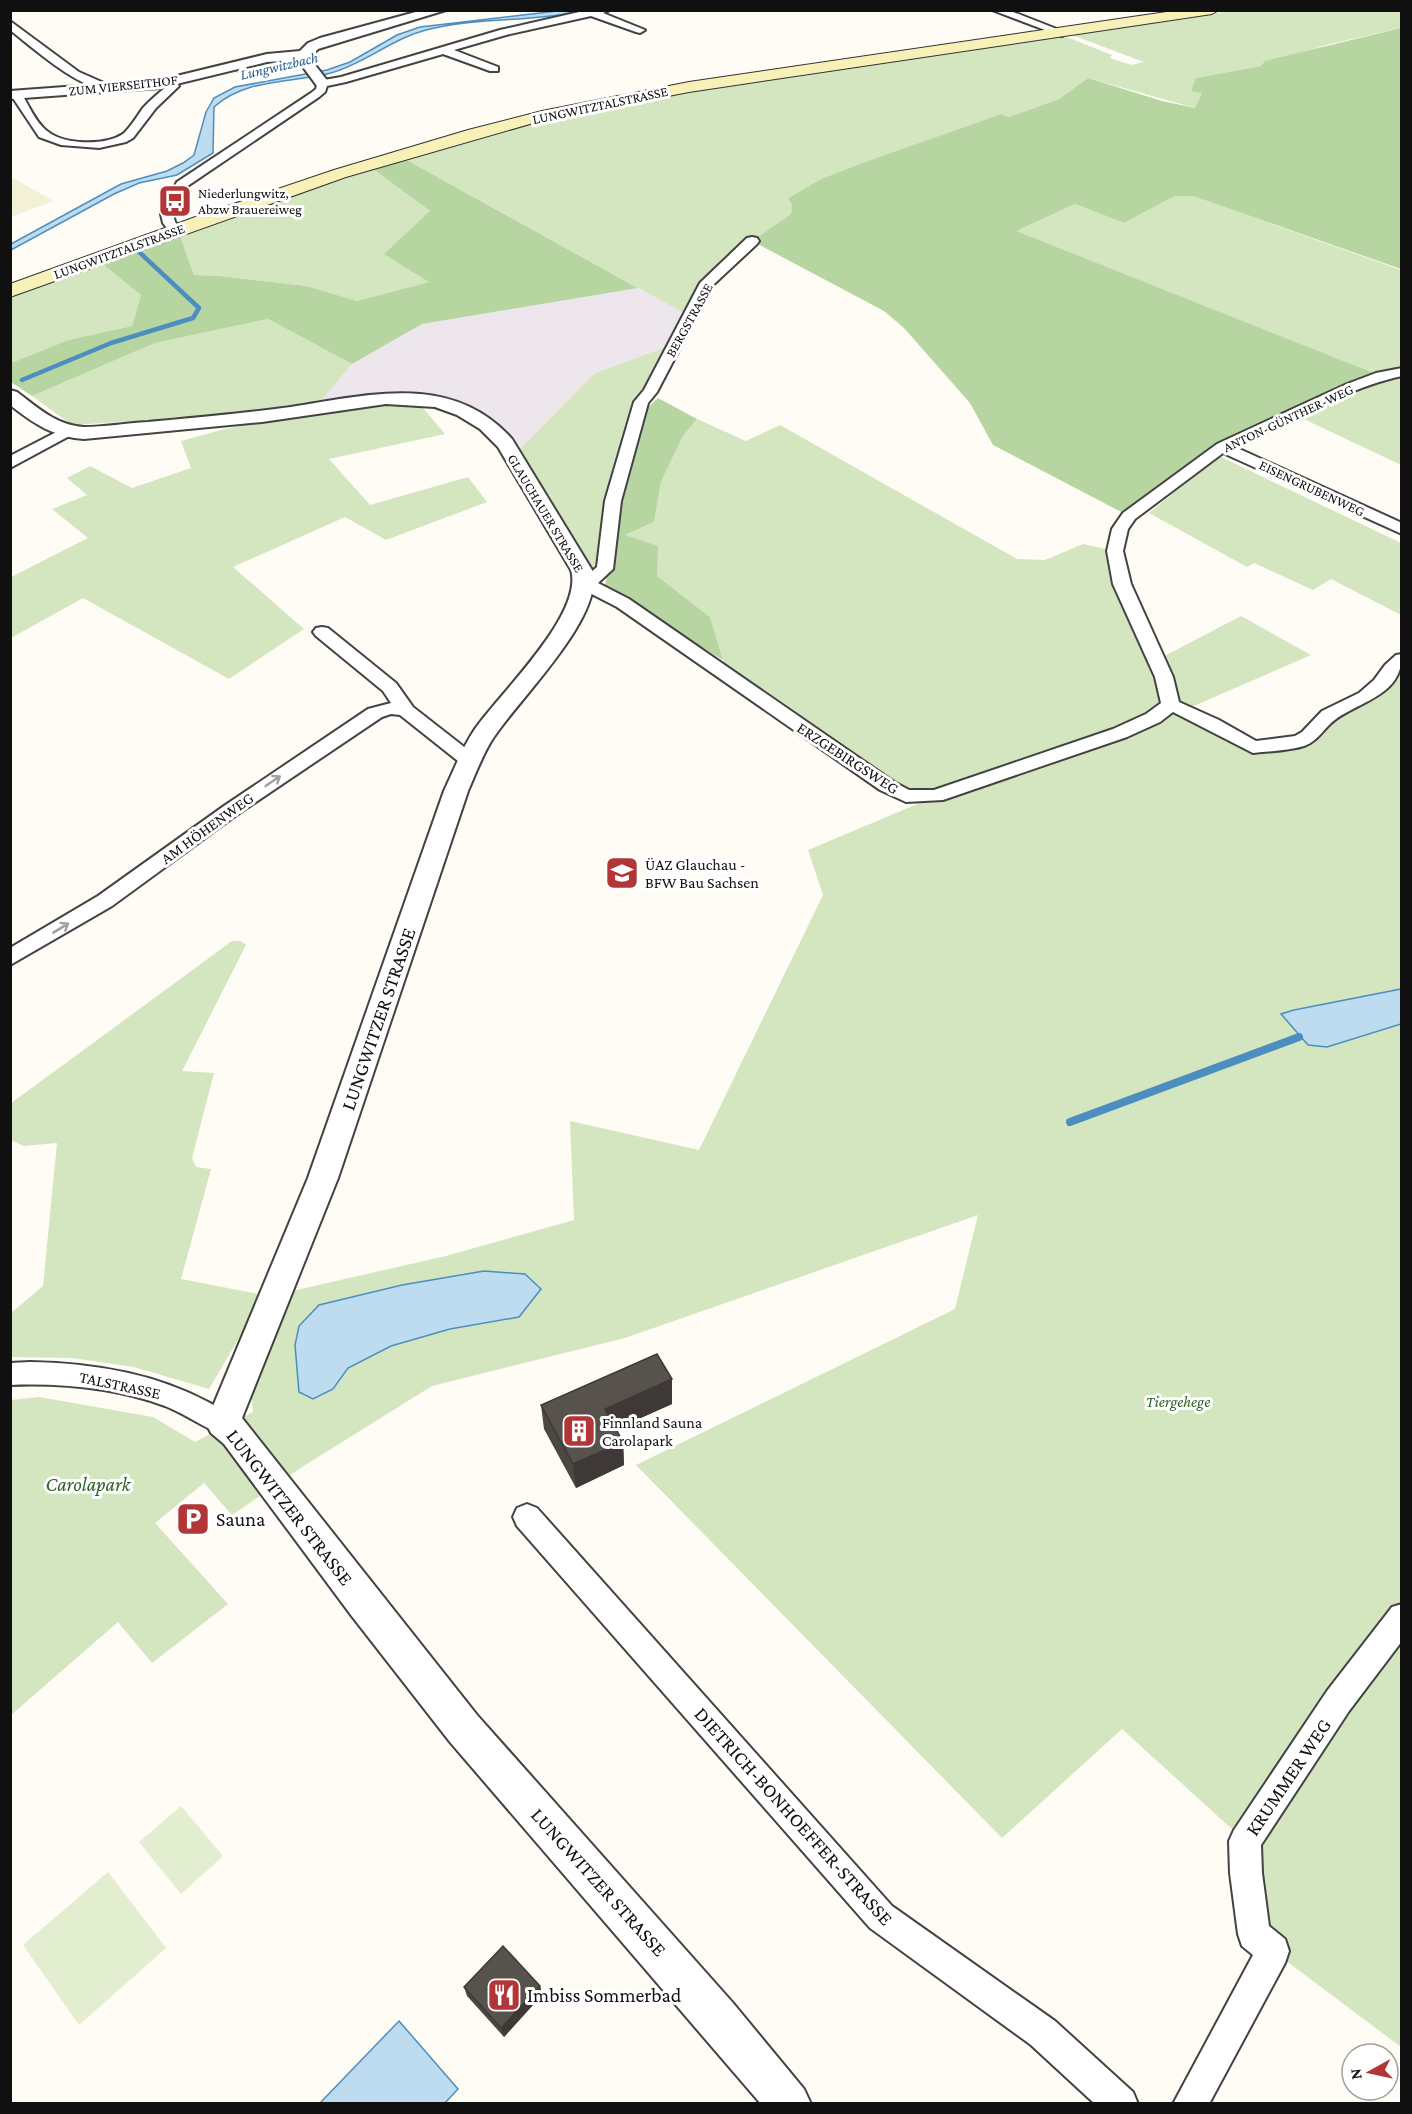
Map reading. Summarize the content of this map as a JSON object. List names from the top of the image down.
{
  "streets": {
    "main road": ["LUNGWITZTALSTRASSE"],
    "street": [
      "ZUM VIERSEITHOF",
      "BERGSTRASSE",
      "ANTON-GÜNTHER-WEG",
      "EISENGRUBENWEG",
      "GLAUCHAUER STRASSE",
      "ERZGEBIRGSWEG",
      "AM HÖHENWEG",
      "LUNGWITZER STRASSE",
      "TALSTRASSE",
      "KRUMMER WEG",
      "DIETRICH-BONHOEFFER-STRASSE"
    ]
  },
  "crossings": [
    ["BERGSTRASSE", "GLAUCHAUER STRASSE"],
    ["BERGSTRASSE", "ERZGEBIRGSWEG"],
    ["ANTON-GÜNTHER-WEG", "EISENGRUBENWEG"],
    ["ANTON-GÜNTHER-WEG", "ERZGEBIRGSWEG"],
    ["GLAUCHAUER STRASSE", "ERZGEBIRGSWEG"],
    ["GLAUCHAUER STRASSE", "LUNGWITZER STRASSE"],
    ["LUNGWITZER STRASSE", "TALSTRASSE"]
  ],
  "one_way": ["AM HÖHENWEG"],
  "water": ["Lungwitzbach"],
  "parks": ["Tiergehege", "Carolapark"],
  "places": {
    "bus stop": ["Niederlungwitz, Abzw Brauereiweg"],
    "school or university": ["ÜAZ Glauchau - BFW Bau Sachsen"],
    "building": ["Finnland Sauna Carolapark"],
    "parking": ["Sauna"],
    "restaurant": ["Imbiss Sommerbad"]
  },
  "north": "left"
}
